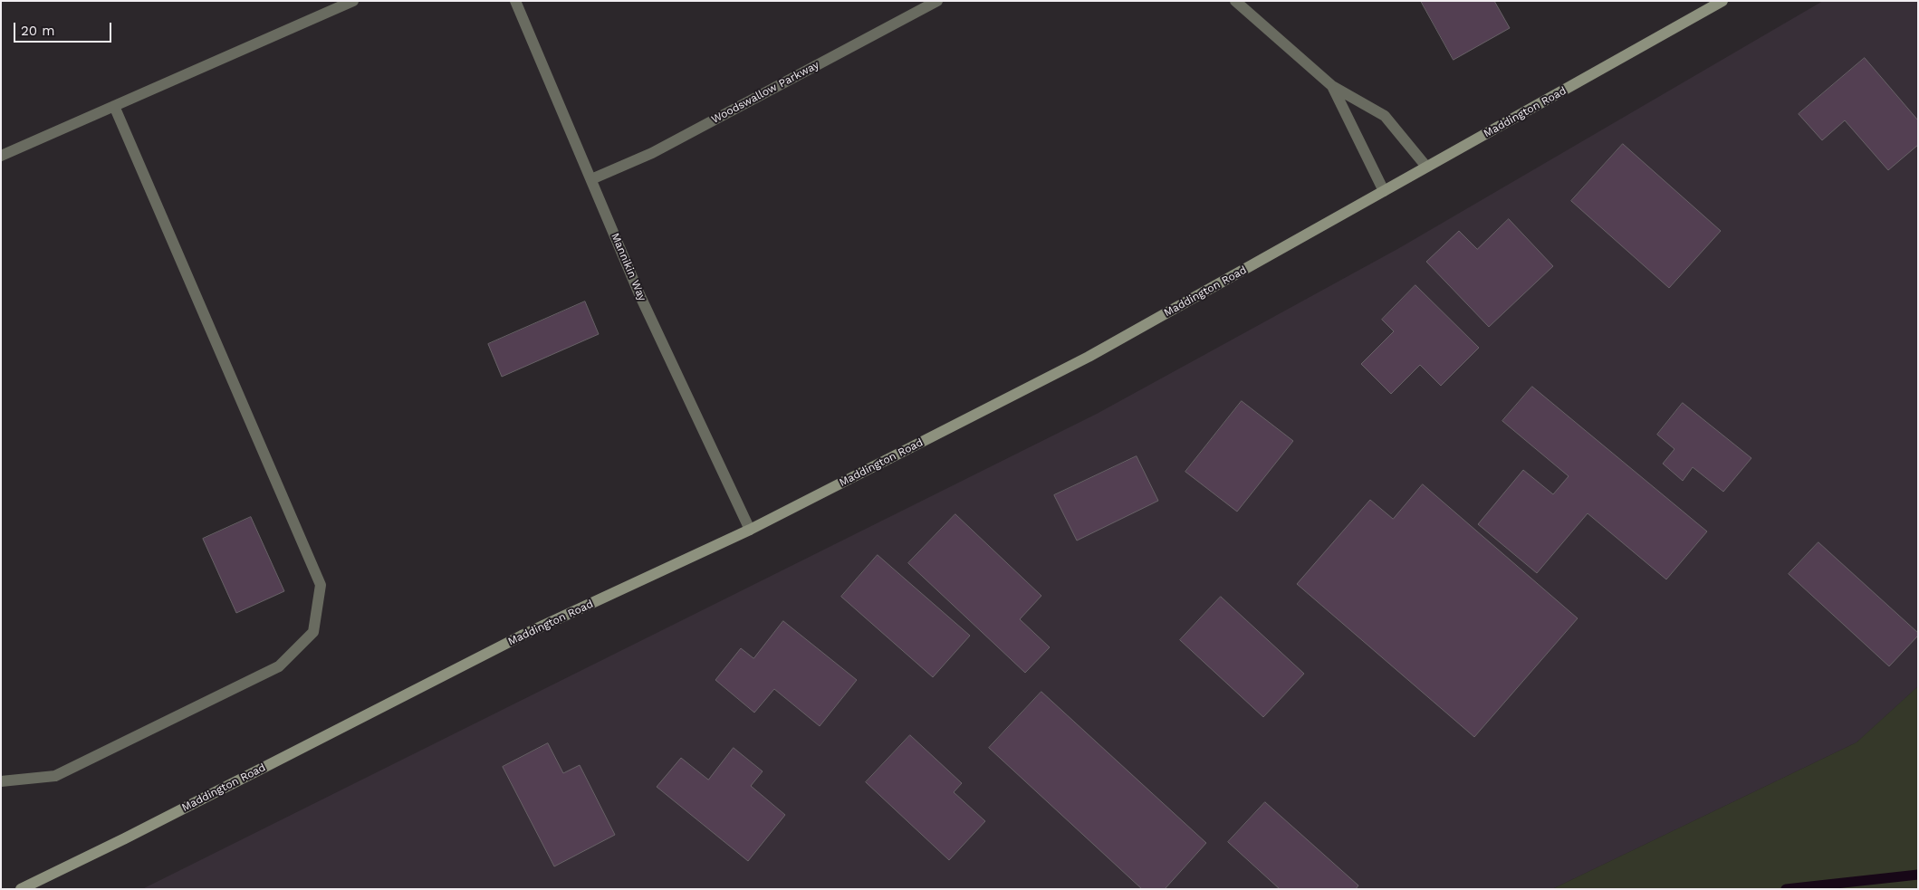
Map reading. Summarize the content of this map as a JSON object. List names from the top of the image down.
{
  "streets": {
    "main road": ["Maddington Road"],
    "street": ["Woodswallow Parkway", "Mannikin Way"]
  },
  "crossings": [
    ["Woodswallow Parkway", "Mannikin Way"],
    ["Maddington Road", "Mannikin Way"]
  ],
  "scale_bar": "20 m"
}
